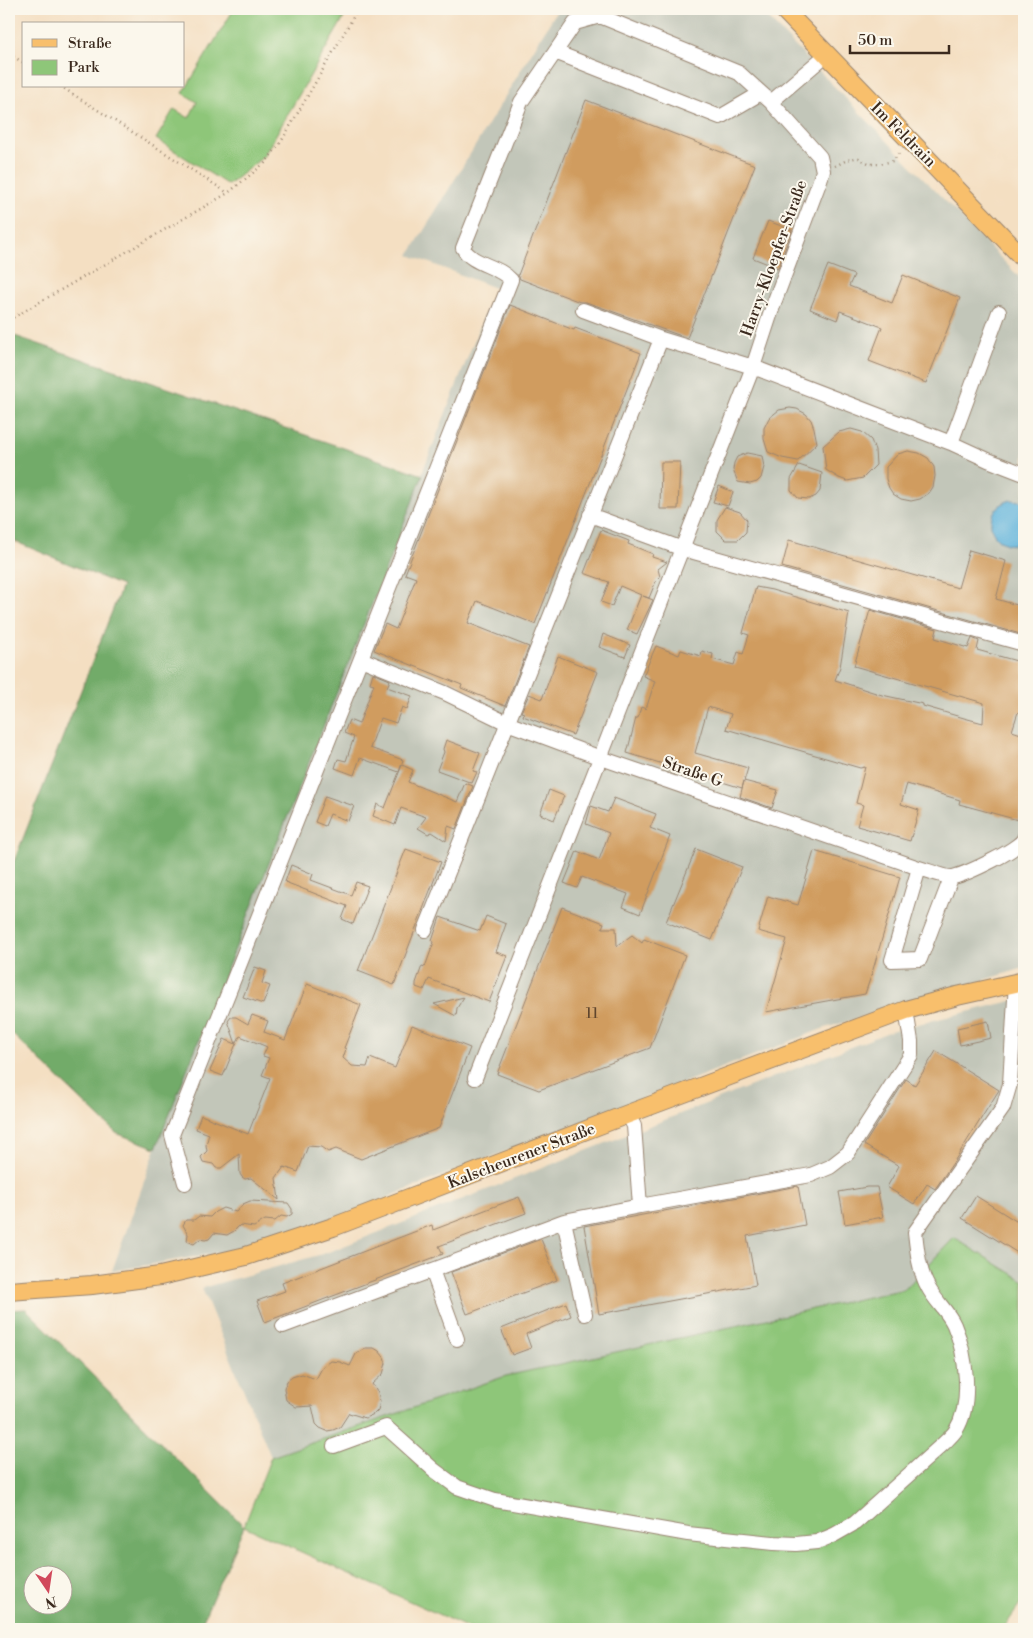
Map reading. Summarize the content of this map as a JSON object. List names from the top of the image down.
{
  "streets": {
    "main road": ["Im Feldrain", "Kalscheurener Straße"],
    "lane": ["Harry-Kloepfer-Straße", "Straße G"]
  },
  "crossings": [
    ["Harry-Kloepfer-Straße", "Straße G"]
  ],
  "house_numbers": ["11"],
  "legend": ["Straße", "Park"],
  "scale_bar": "50 m",
  "north": "bottom"
}
